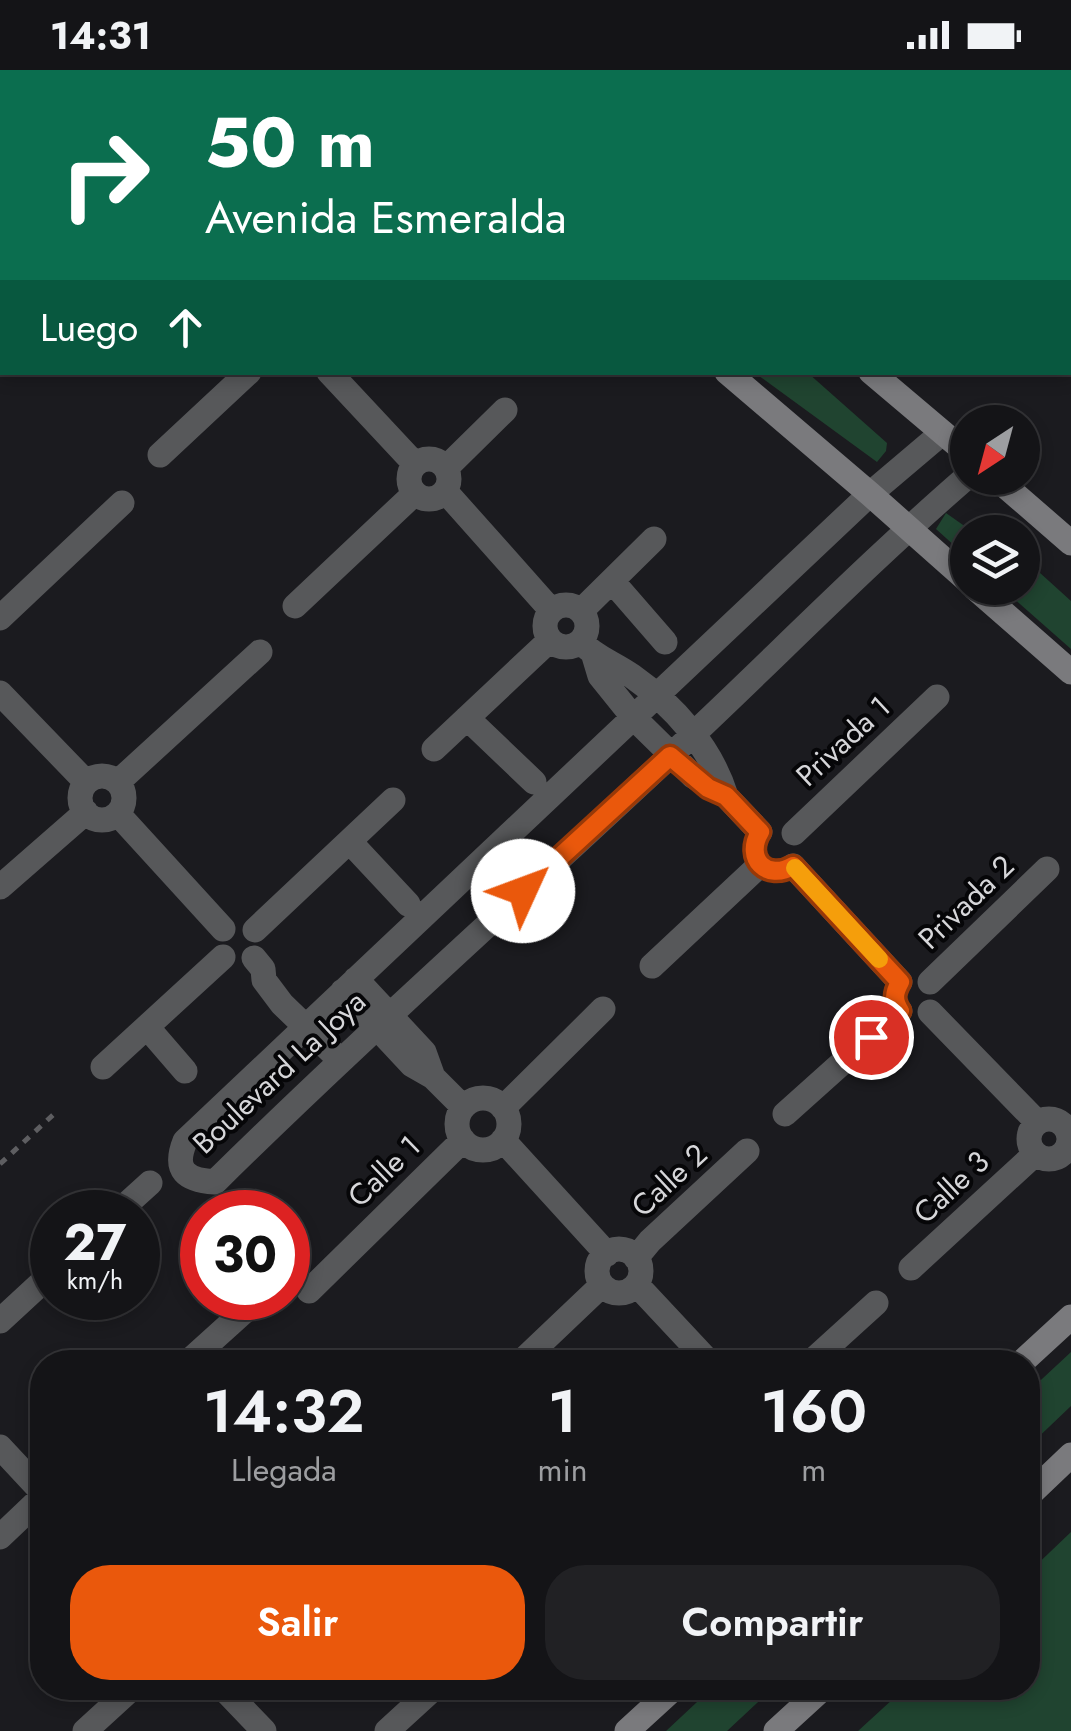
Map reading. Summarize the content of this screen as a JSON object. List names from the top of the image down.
{
  "streets": {
    "street": [
      "Privada 1",
      "Privada 2",
      "Boulevard La Joya",
      "Calle 1",
      "Calle 2",
      "Calle 3"
    ]
  },
  "north": "bottom left",
  "page": {
    "status": "14:31",
    "turn": ["50 m", "Avenida Esmeralda"],
    "then": "Luego",
    "speed": "27 km/h",
    "limit": "30",
    "eta": [
      "14:32",
      "Llegada",
      "1",
      "min",
      "160",
      "m"
    ],
    "buttons": ["Salir", "Compartir"]
  }
}
